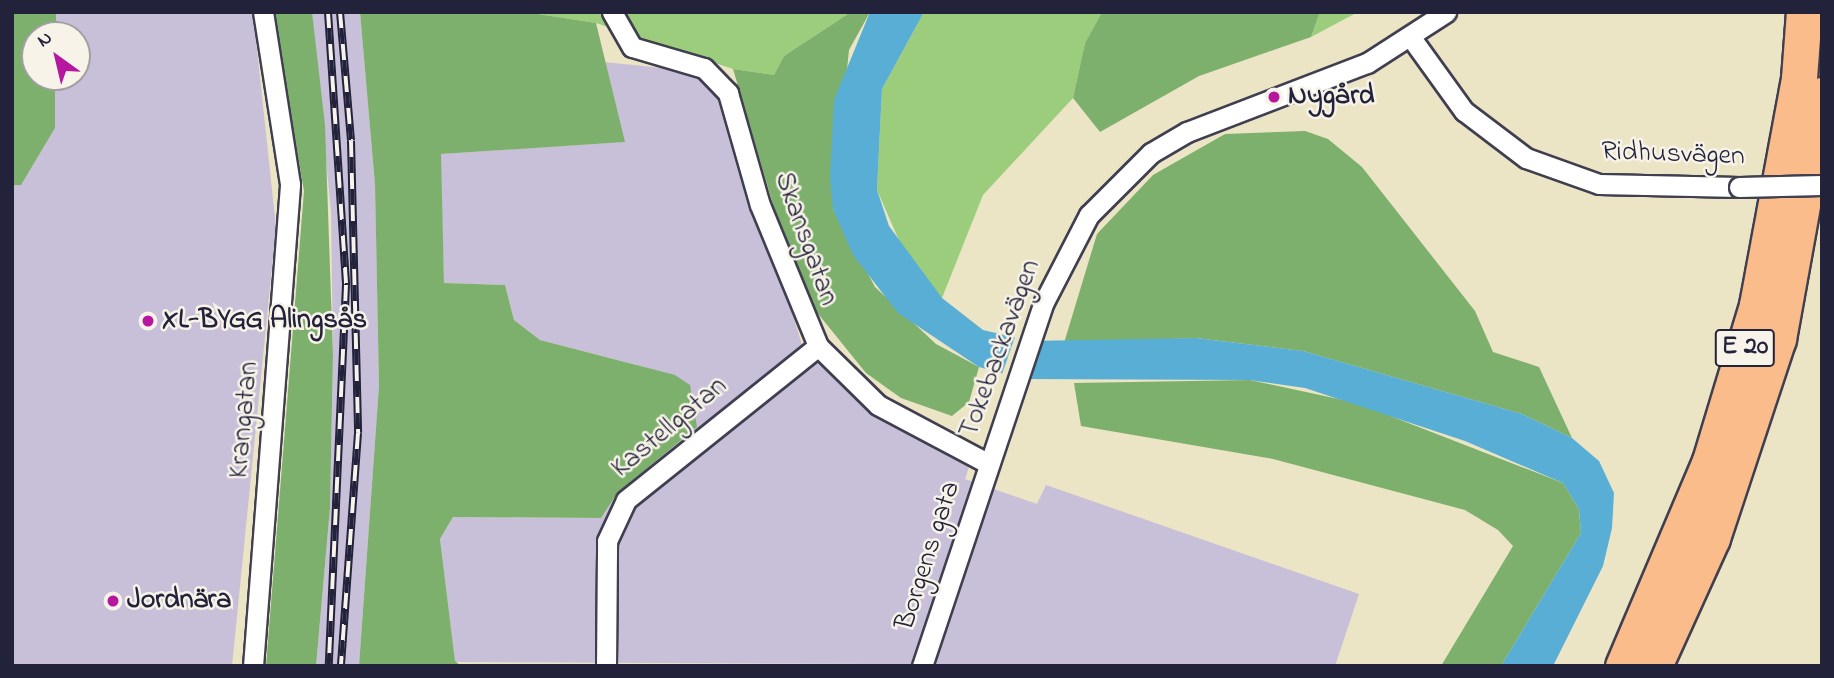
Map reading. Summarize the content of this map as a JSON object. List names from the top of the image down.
{
  "streets": {
    "highway": ["E 20"],
    "street": [
      "Ridhusvägen",
      "Skansgatan",
      "Tokebackavägen",
      "Krangatan",
      "Kastellgatan",
      "Borgens gata"
    ]
  },
  "crossings": [
    ["Ridhusvägen", "Tokebackavägen"],
    ["Skansgatan", "Tokebackavägen"],
    ["Skansgatan", "Kastellgatan"],
    ["Skansgatan", "Borgens gata"],
    ["Tokebackavägen", "Borgens gata"]
  ],
  "places": ["Nygård", "XL-BYGG Alingsås", "Jordnära"],
  "north": "top left"
}
